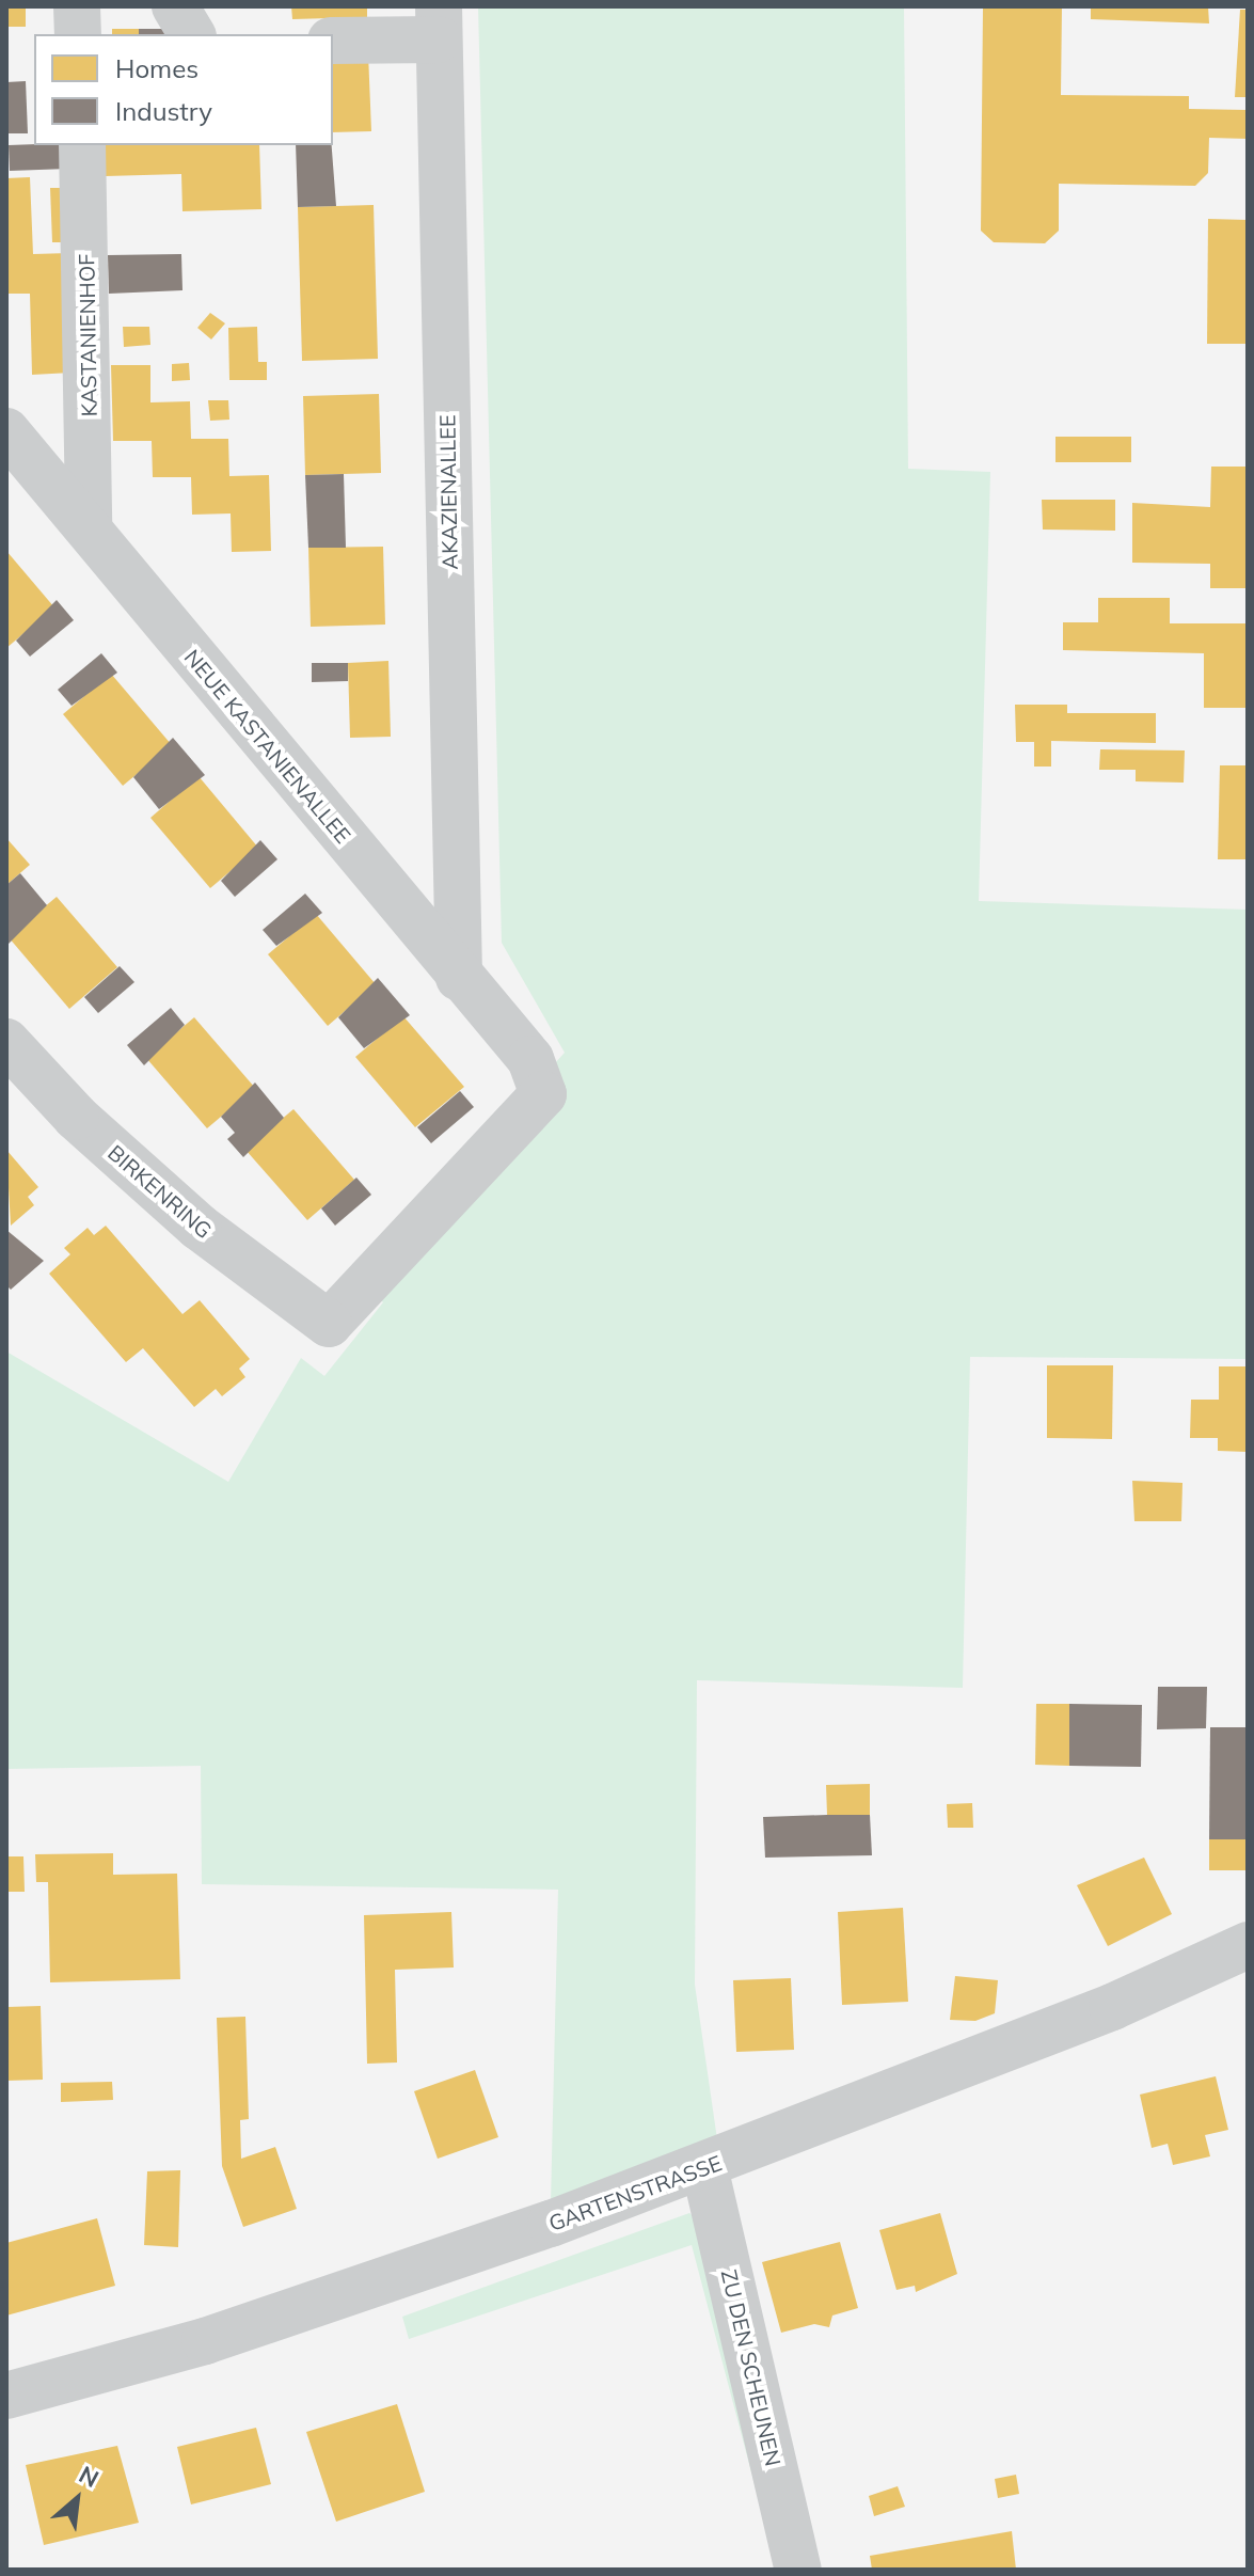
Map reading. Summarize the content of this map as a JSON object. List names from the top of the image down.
{
  "streets": {
    "street": [
      "KASTANIENHOF",
      "AKAZIENALLEE",
      "NEUE KASTANIENALLEE",
      "BIRKENRING",
      "GARTENSTRASSE",
      "ZU DEN SCHEUNEN"
    ]
  },
  "crossings": [
    ["KASTANIENHOF", "NEUE KASTANIENALLEE"],
    ["AKAZIENALLEE", "NEUE KASTANIENALLEE"],
    ["NEUE KASTANIENALLEE", "BIRKENRING"],
    ["GARTENSTRASSE", "ZU DEN SCHEUNEN"]
  ],
  "legend": ["Homes", "Industry"],
  "north": "top right"
}
